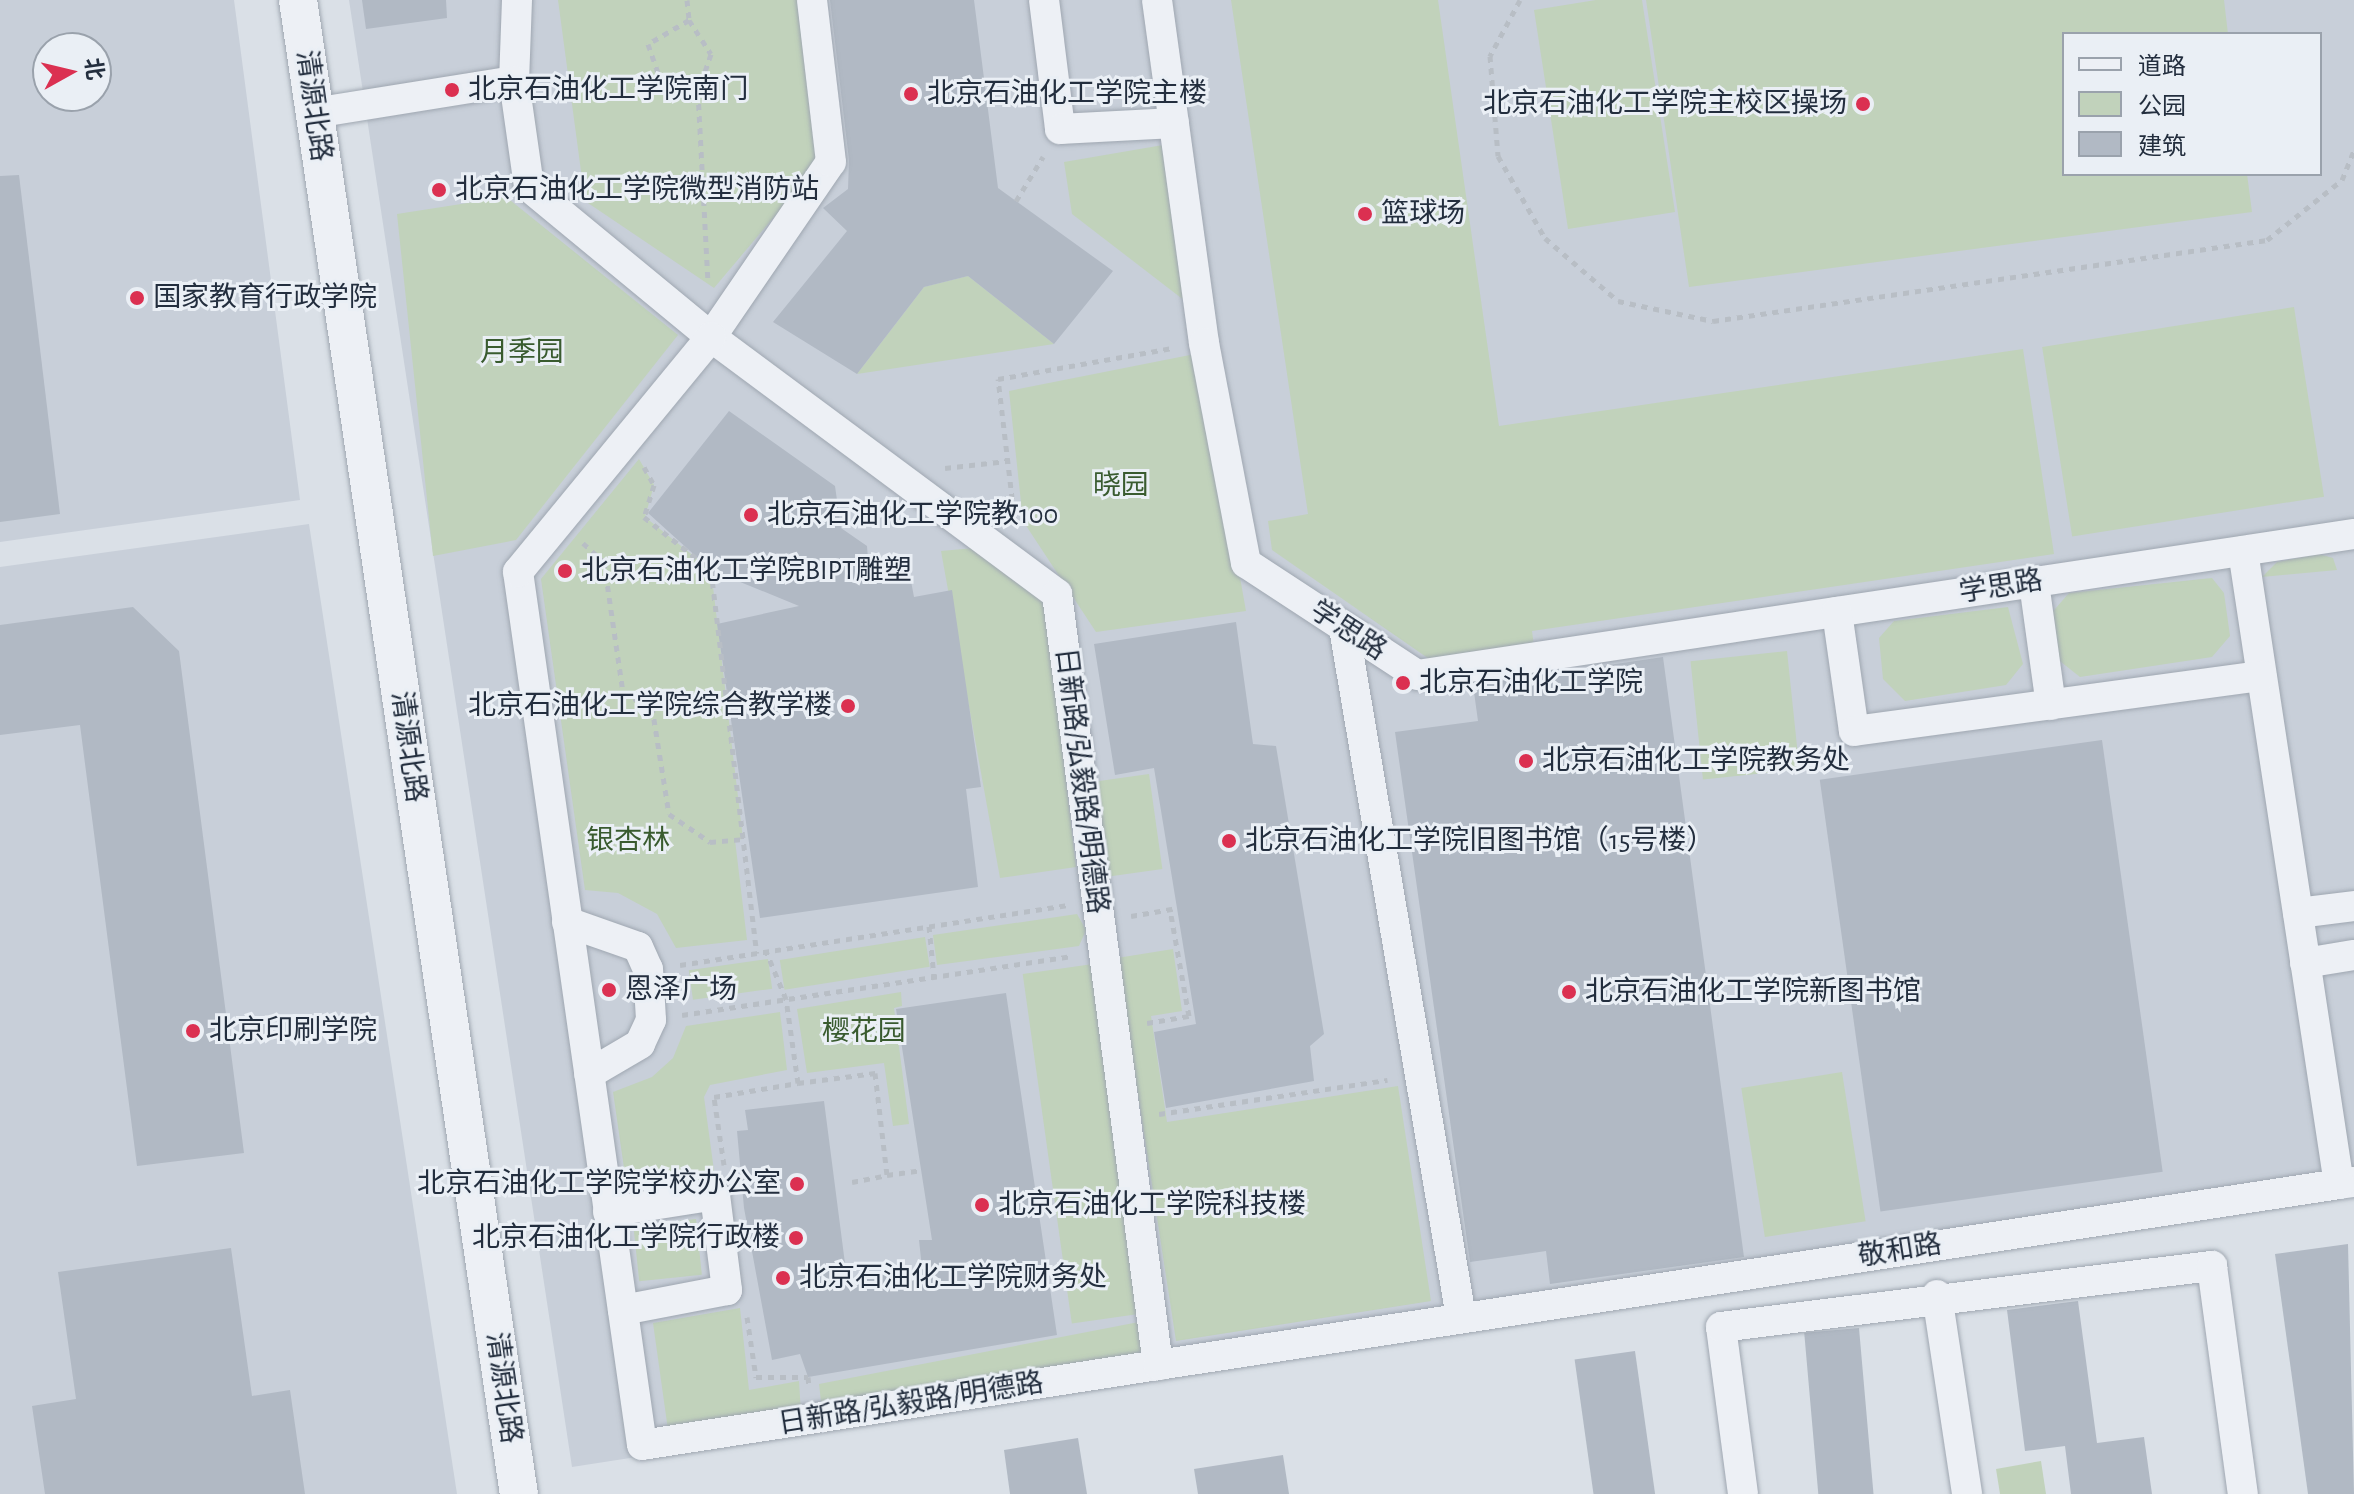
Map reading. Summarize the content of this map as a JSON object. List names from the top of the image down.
{
  "streets": {
    "street": [
      "清源北路",
      "学思路",
      "日新路/弘毅路/明德路",
      "敬和路"
    ]
  },
  "crossings": [
    ["日新路/弘毅路/明德路", "敬和路"]
  ],
  "parks": [
    "月季园",
    "晓园",
    "银杏林",
    "樱花园"
  ],
  "places": [
    "北京石油化工学院南门",
    "北京石油化工学院主楼",
    "北京石油化工学院主校区操场",
    "北京石油化工学院微型消防站",
    "篮球场",
    "国家教育行政学院",
    "北京石油化工学院教100",
    "北京石油化工学院BIPT雕塑",
    "北京石油化工学院",
    "北京石油化工学院综合教学楼",
    "北京石油化工学院教务处",
    "北京石油化工学院旧图书馆（15号楼）",
    "恩泽广场",
    "北京石油化工学院新图书馆",
    "北京印刷学院",
    "北京石油化工学院学校办公室",
    "北京石油化工学院科技楼",
    "北京石油化工学院行政楼",
    "北京石油化工学院财务处"
  ],
  "legend": ["道路", "公园", "建筑"],
  "north": "right"
}
